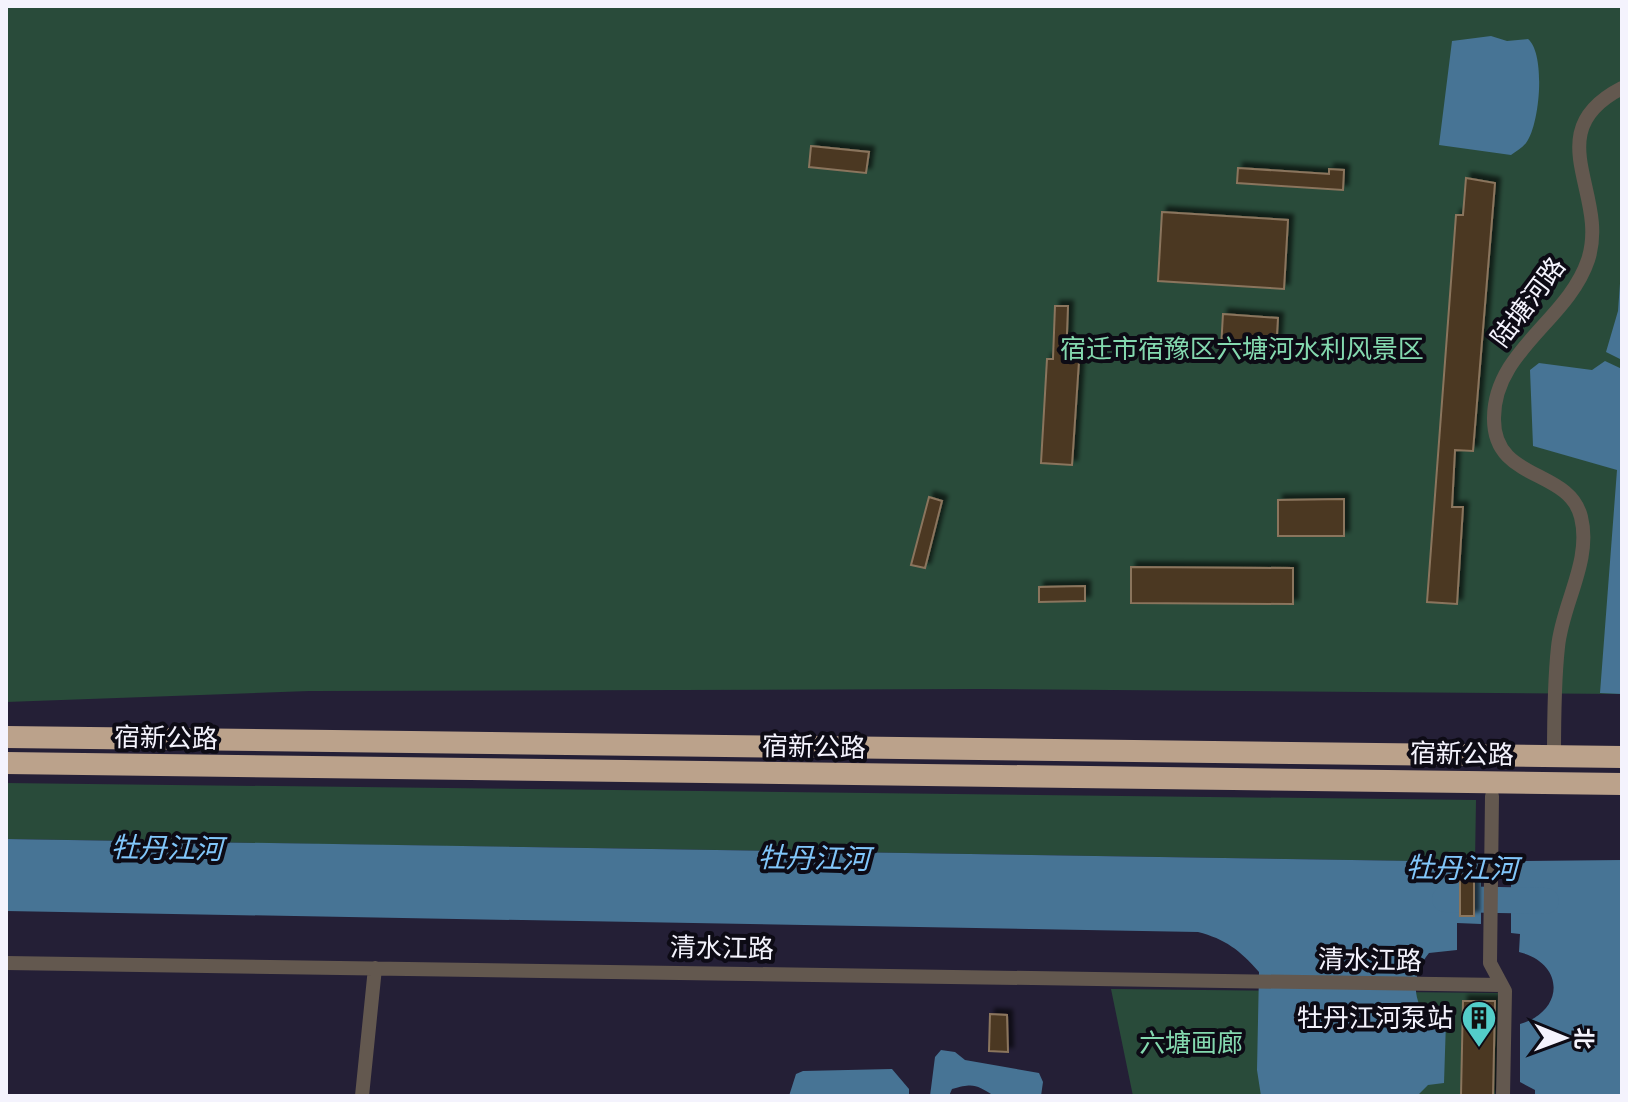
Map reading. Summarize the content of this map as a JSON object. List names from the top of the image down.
{
  "streets": {
    "highway": ["宿新公路"],
    "street": ["陆塘河路", "清水江路"]
  },
  "crossings": [
    ["陆塘河路", "宿新公路"]
  ],
  "water": ["牡丹江河"],
  "parks": ["宿迁市宿豫区六塘河水利风景区", "六塘画廊"],
  "places": {
    "building": ["牡丹江河泵站"]
  },
  "north": "right"
}
